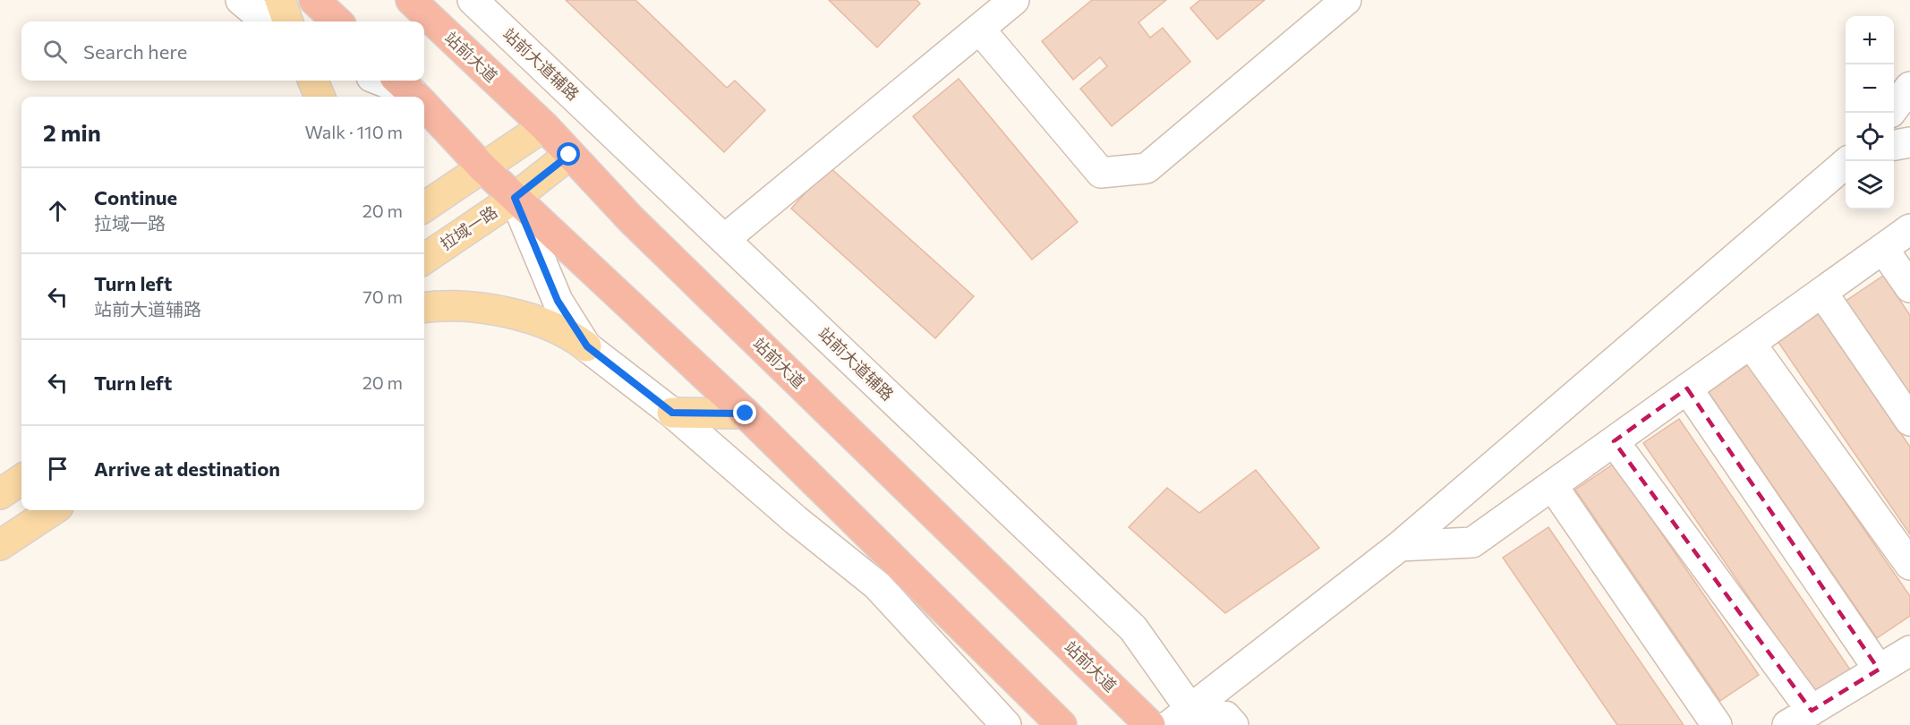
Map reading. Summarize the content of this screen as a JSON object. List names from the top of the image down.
{
  "streets": {
    "highway": ["站前大道"],
    "main road": ["拉域一路"],
    "street": ["站前大道辅路"]
  },
  "crossings": [
    ["站前大道", "拉域一路"]
  ],
  "page": {
    "map_buttons": ["+", "−"],
    "search": "Search here",
    "heading": ["2 min", "Walk · 110 m"],
    "list": [
      ["Continue", "拉域一路", "20 m"],
      ["Turn left", "站前大道辅路", "70 m"],
      ["Turn left", "20 m"],
      "Arrive at destination"
    ]
  }
}
